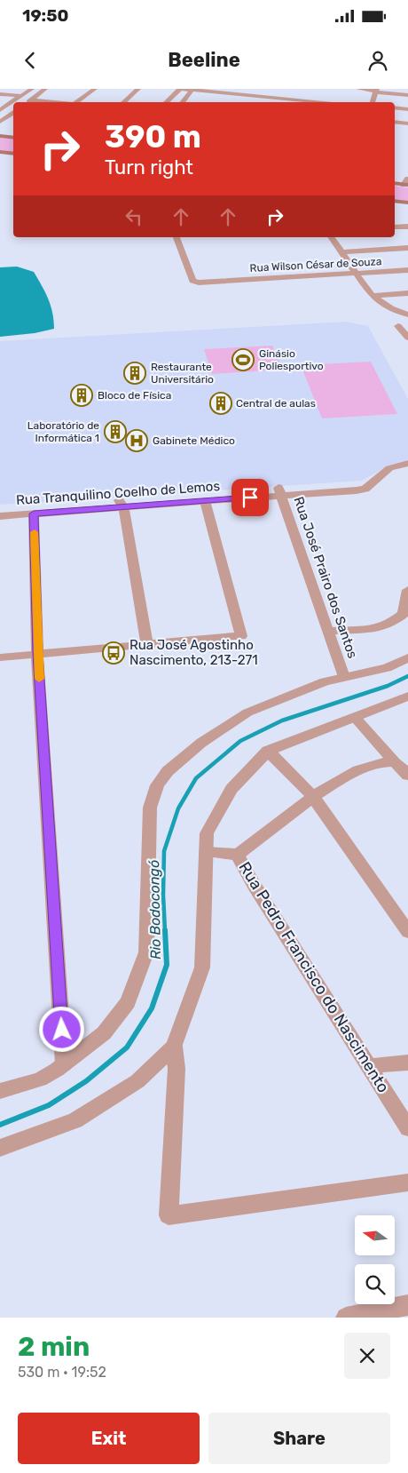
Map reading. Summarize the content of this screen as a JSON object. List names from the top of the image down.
{
  "streets": {
    "street": [
      "Rua Wilson César de Souza",
      "Rua Tranquilino Coelho de Lemos",
      "Rua José Prairo dos Santos",
      "Rua Pedro Francisco do Nascimento"
    ]
  },
  "crossings": [
    ["Rua Tranquilino Coelho de Lemos", "Rua José Prairo dos Santos"]
  ],
  "water": ["Rio Bodocongó"],
  "places": {
    "sports": ["Ginásio Poliesportivo"],
    "building": [
      "Restaurante Universitário",
      "Bloco de Física",
      "Central de aulas",
      "Laboratório de Informática 1"
    ],
    "hospital": ["Gabinete Médico"],
    "bus stop": ["Rua José Agostinho Nascimento, 213-271"]
  },
  "north": "left",
  "page": {
    "status": "19:50",
    "header": "Beeline",
    "turn": ["390 m", "Turn right"],
    "heading": ["2 min", "530 m · 19:52"],
    "buttons": ["Exit", "Share"]
  }
}
